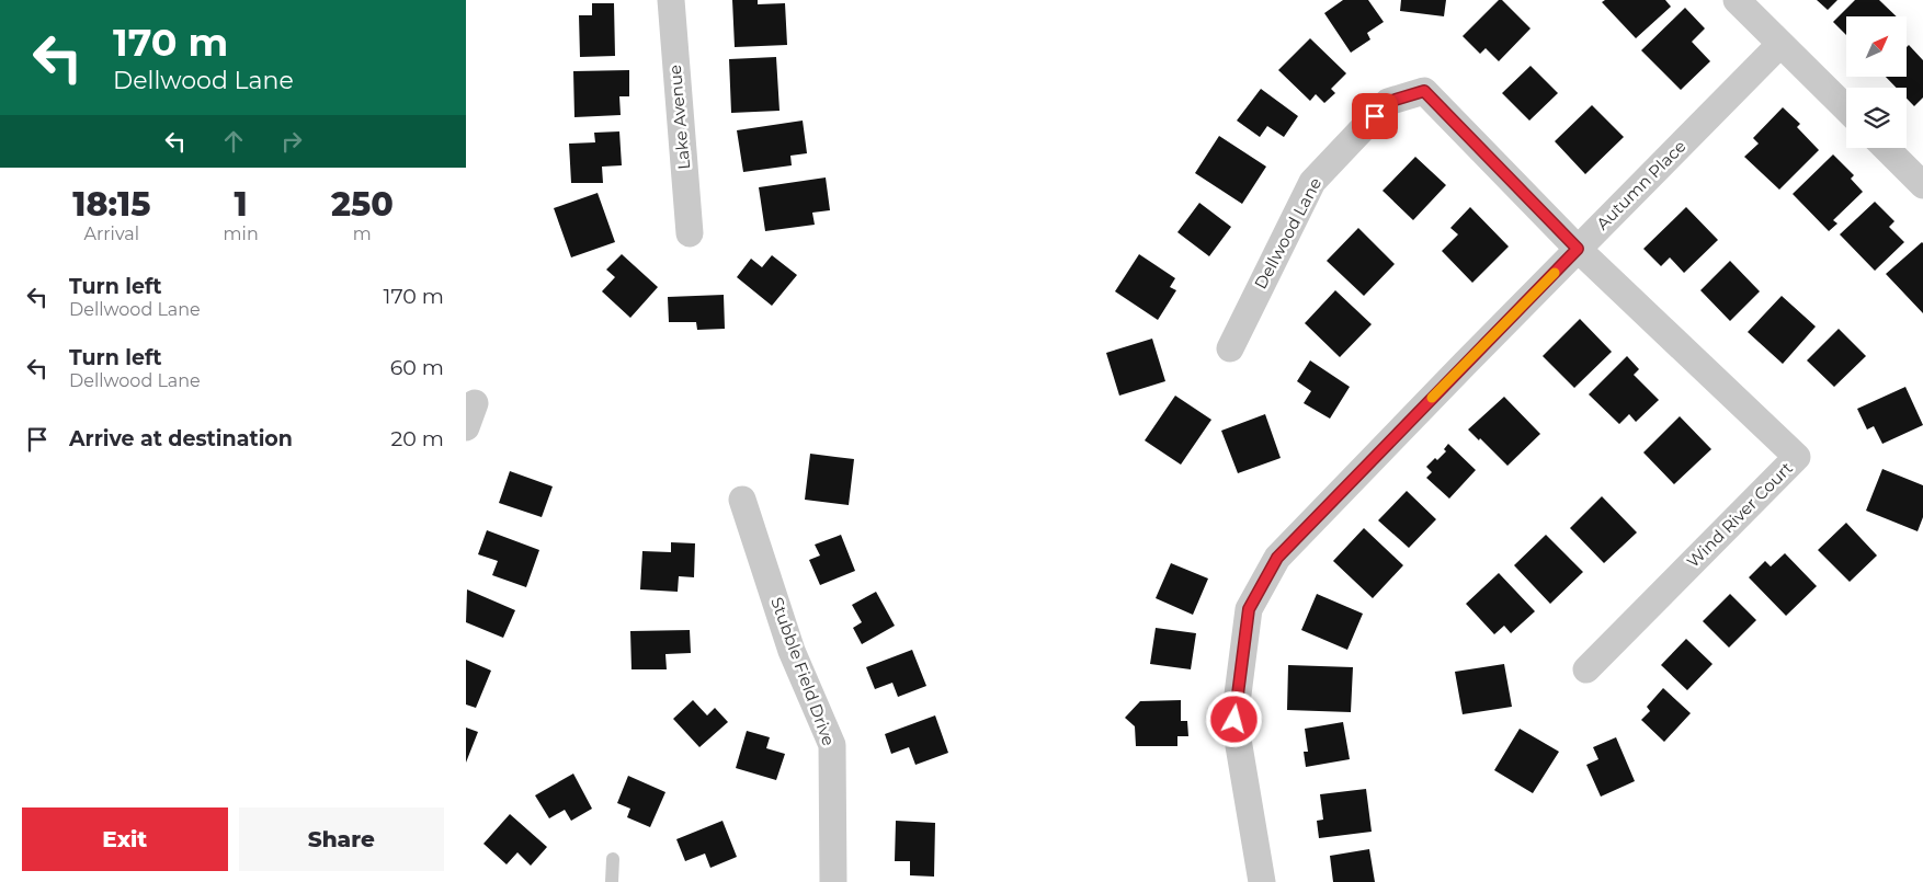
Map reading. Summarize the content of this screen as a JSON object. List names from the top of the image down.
{
  "streets": {
    "street": [
      "Lake Avenue",
      "Autumn Place",
      "Dellwood Lane",
      "Wind River Court",
      "Stubble Field Drive"
    ]
  },
  "crossings": [
    ["Autumn Place", "Dellwood Lane"],
    ["Autumn Place", "Wind River Court"],
    ["Dellwood Lane", "Wind River Court"]
  ],
  "north": "top right",
  "page": {
    "turn": ["170 m", "Dellwood Lane"],
    "eta": [
      "18:15",
      "Arrival",
      "1",
      "min",
      "250",
      "m"
    ],
    "list": [
      {
        "name": "Turn left",
        "note": "Dellwood Lane",
        "value": "170 m"
      },
      {
        "name": "Turn left",
        "note": "Dellwood Lane",
        "value": "60 m"
      },
      {
        "name": "Arrive at destination",
        "value": "20 m"
      }
    ],
    "buttons": ["Exit", "Share"]
  }
}
